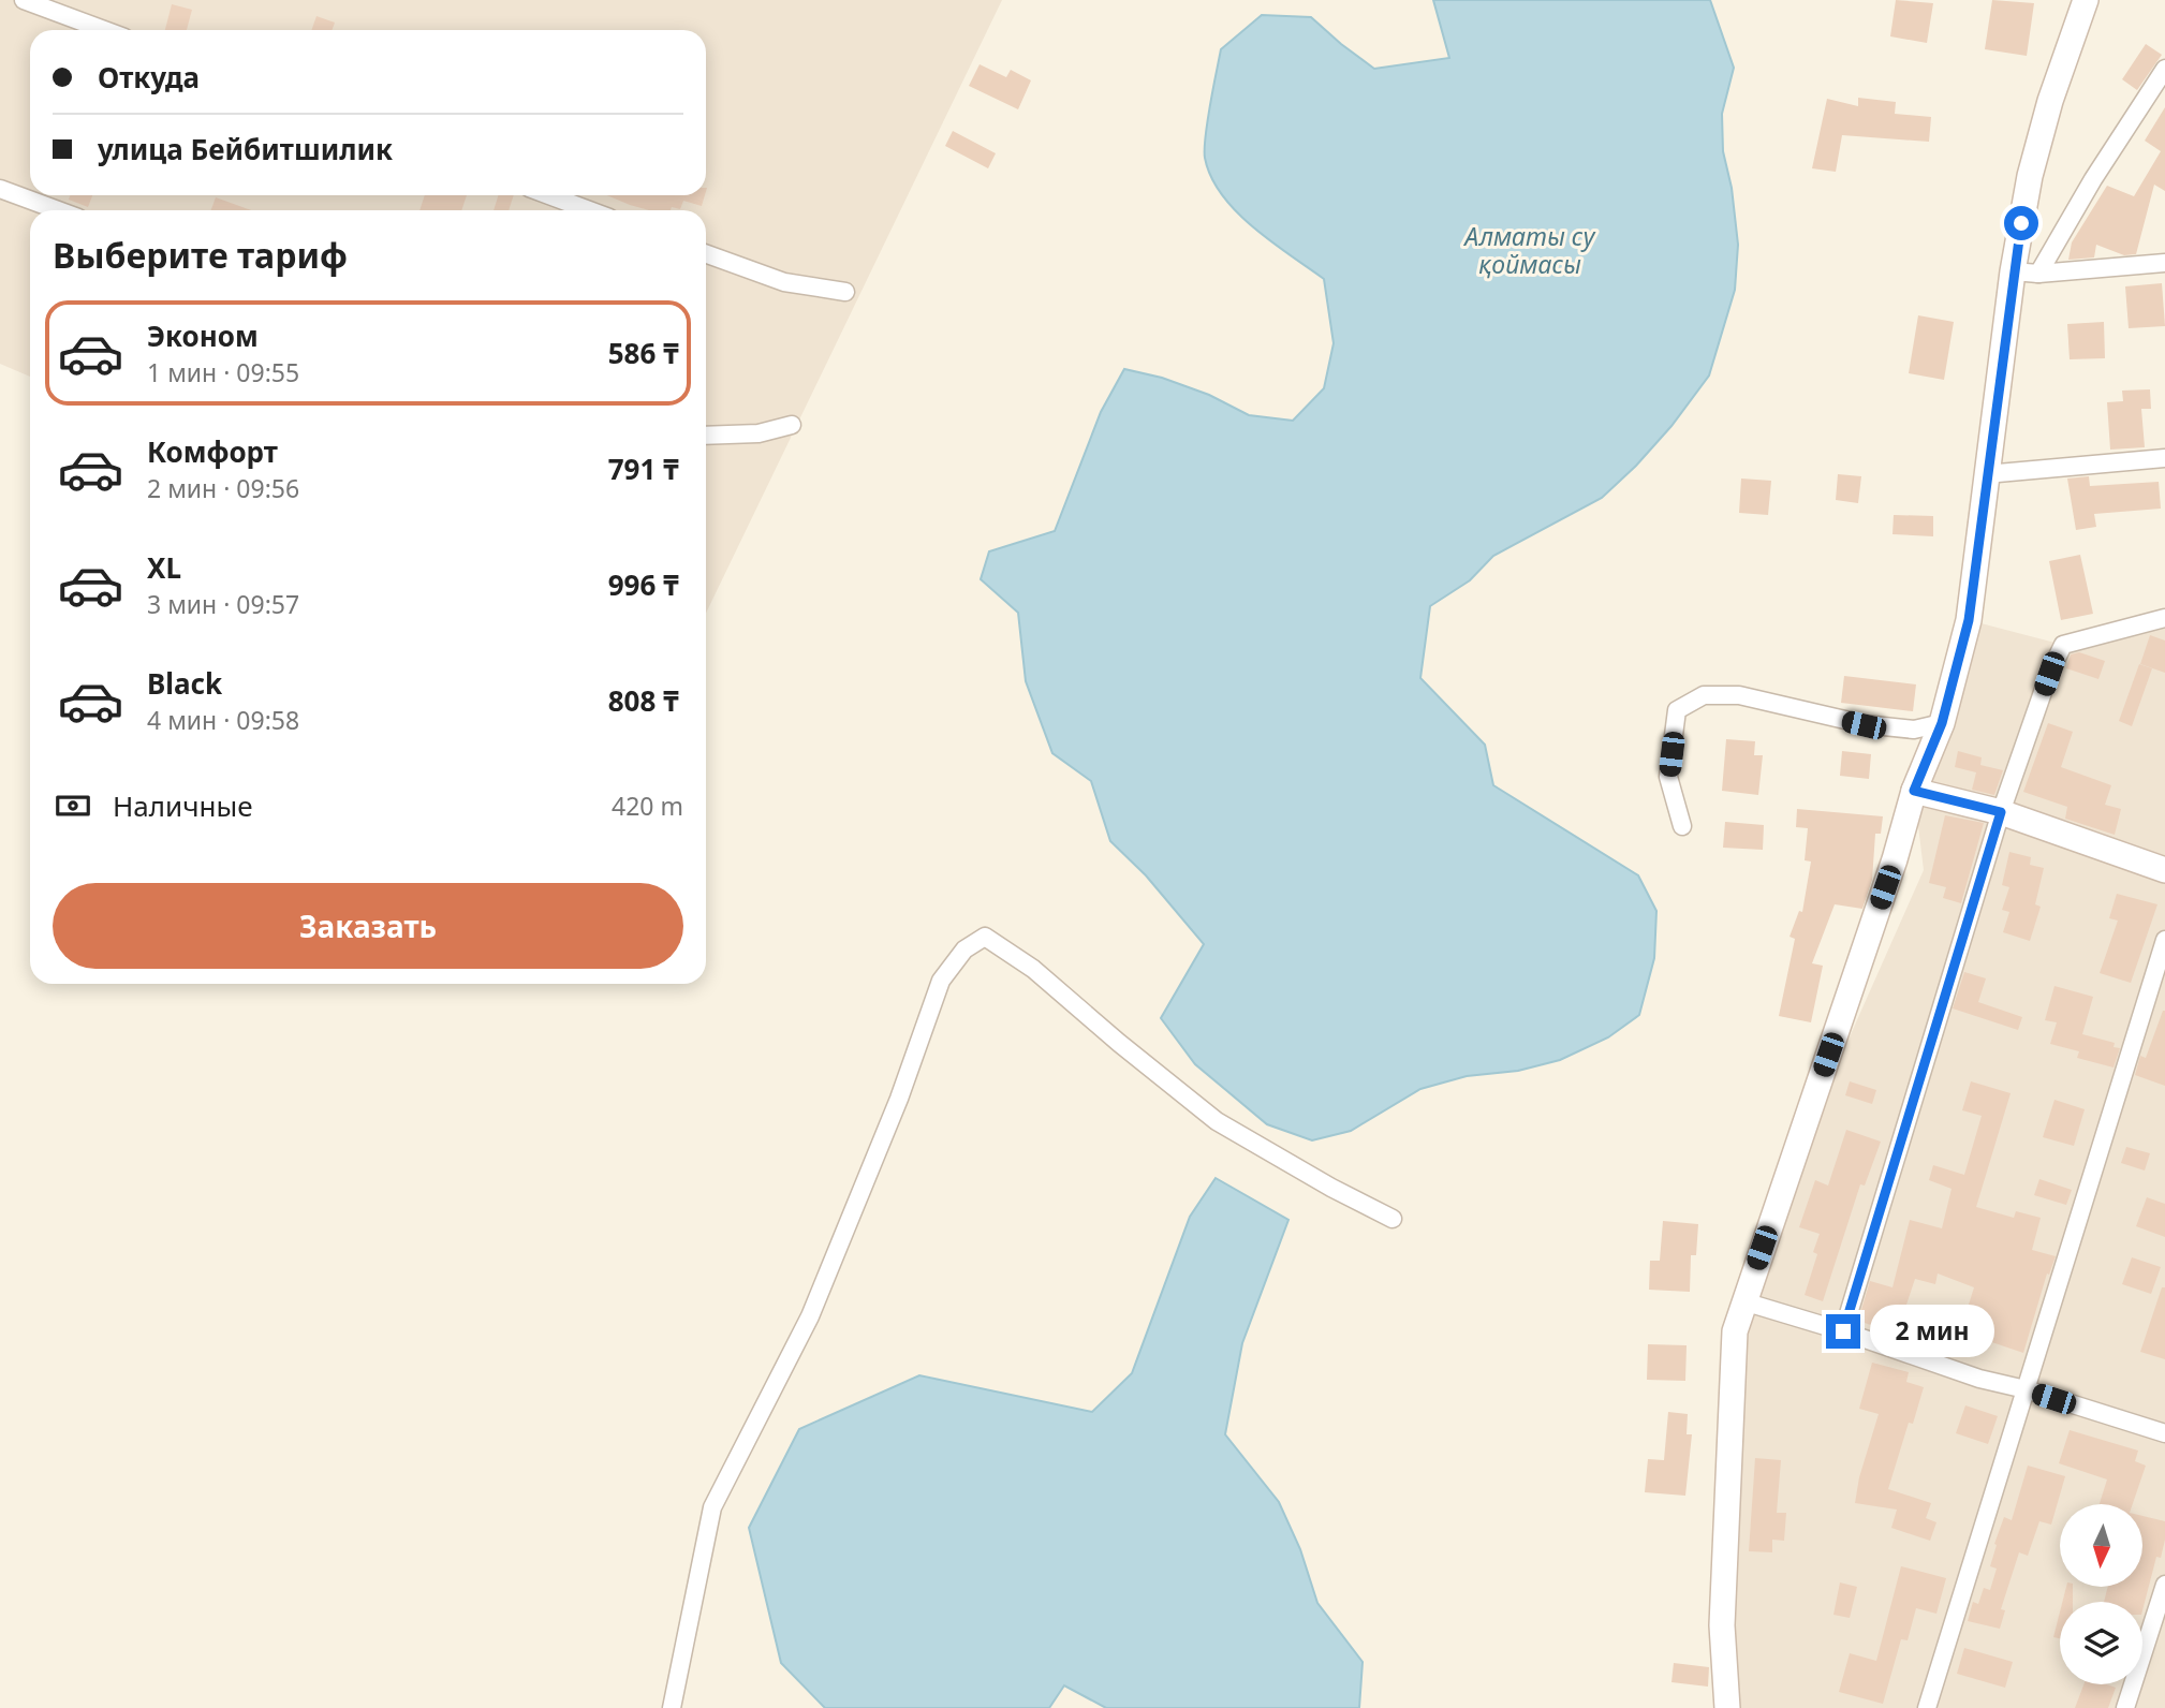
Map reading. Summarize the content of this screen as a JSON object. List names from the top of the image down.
{
  "water": ["Алматы су қоймасы"],
  "north": "bottom",
  "page": {
    "banner": ["Откуда", "улица Бейбитшилик"],
    "heading": "Выберите тариф",
    "list": [
      {
        "name": "Эконом",
        "note": "1 мин · 09:55",
        "value": "586 ₸"
      },
      {
        "name": "Комфорт",
        "note": "2 мин · 09:56",
        "value": "791 ₸"
      },
      {
        "name": "XL",
        "note": "3 мин · 09:57",
        "value": "996 ₸"
      },
      {
        "name": "Black",
        "note": "4 мин · 09:58",
        "value": "808 ₸"
      }
    ],
    "pay": ["Наличные", "420 m"],
    "buttons": "Заказать",
    "bubble": "2 мин"
  }
}
